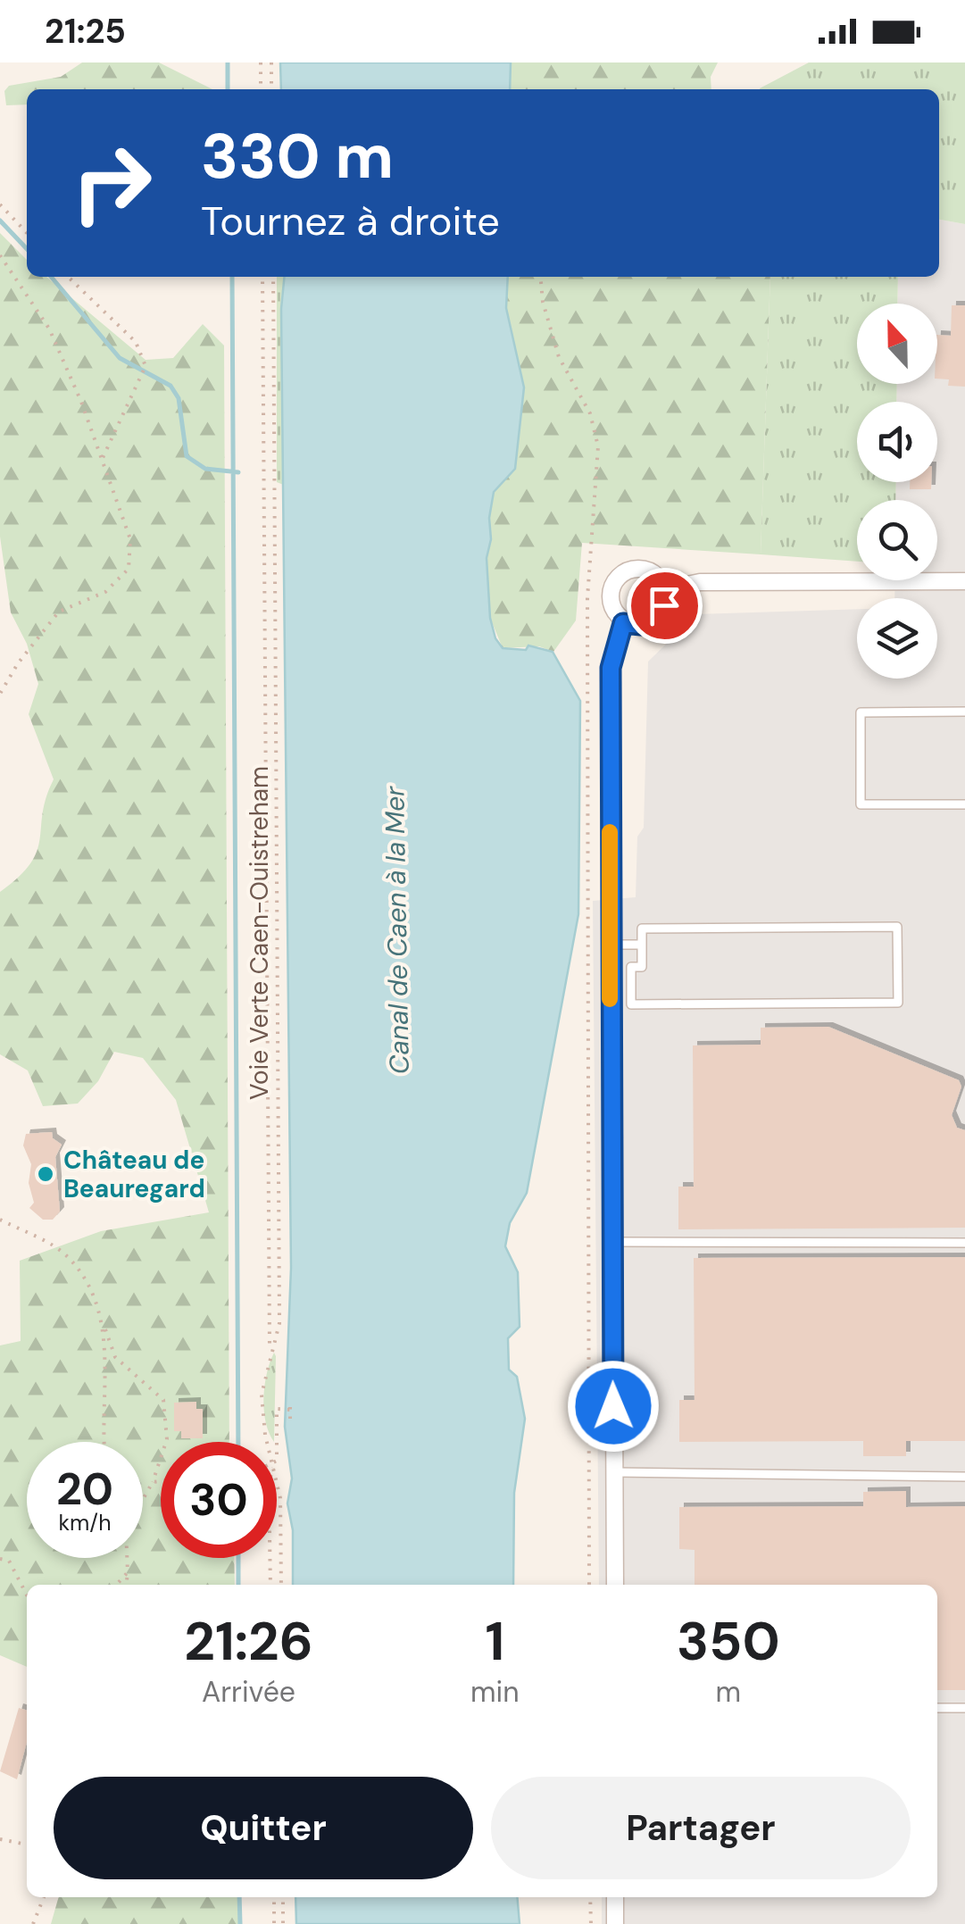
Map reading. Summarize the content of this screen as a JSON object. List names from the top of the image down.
{
  "streets": {
    "path": ["Voie Verte Caen-Ouistreham"]
  },
  "water": ["Canal de Caen à la Mer"],
  "places": ["Château de Beauregard"],
  "north": "top",
  "page": {
    "status": "21:25",
    "turn": ["330 m", "Tournez à droite"],
    "speed": "20 km/h",
    "limit": "30",
    "eta": [
      "21:26",
      "Arrivée",
      "1",
      "min",
      "350",
      "m"
    ],
    "buttons": ["Quitter", "Partager"]
  }
}
